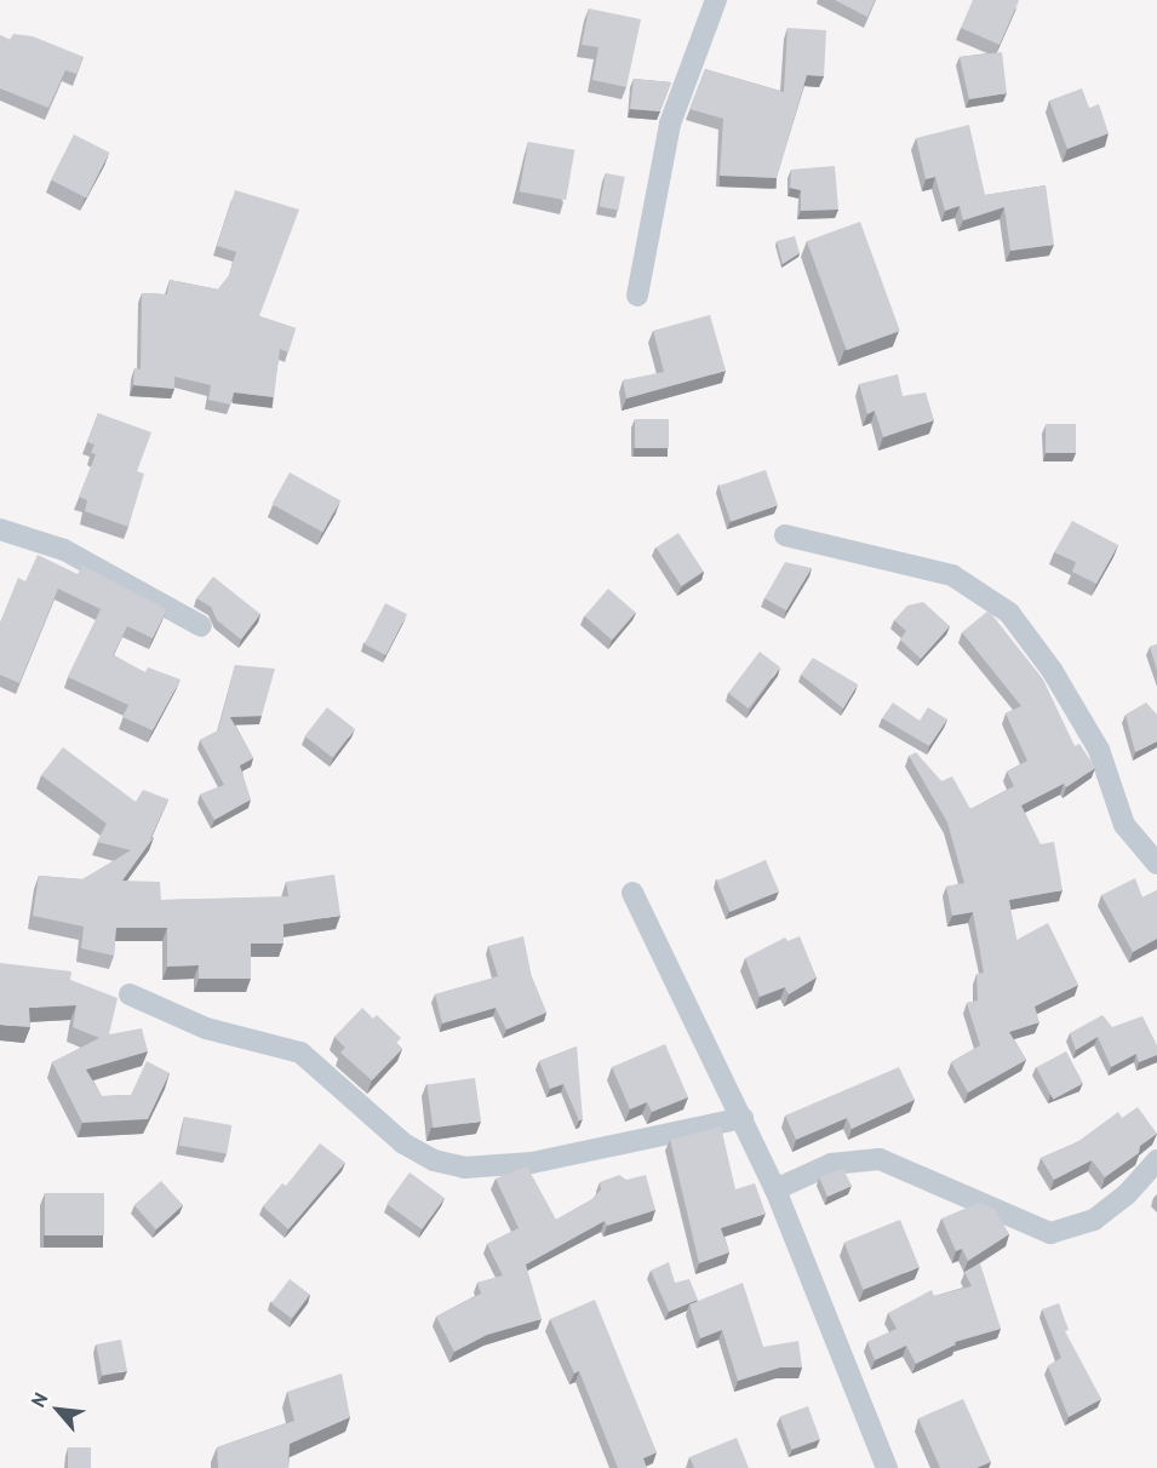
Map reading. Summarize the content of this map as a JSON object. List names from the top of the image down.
{
  "north": "top left"
}
